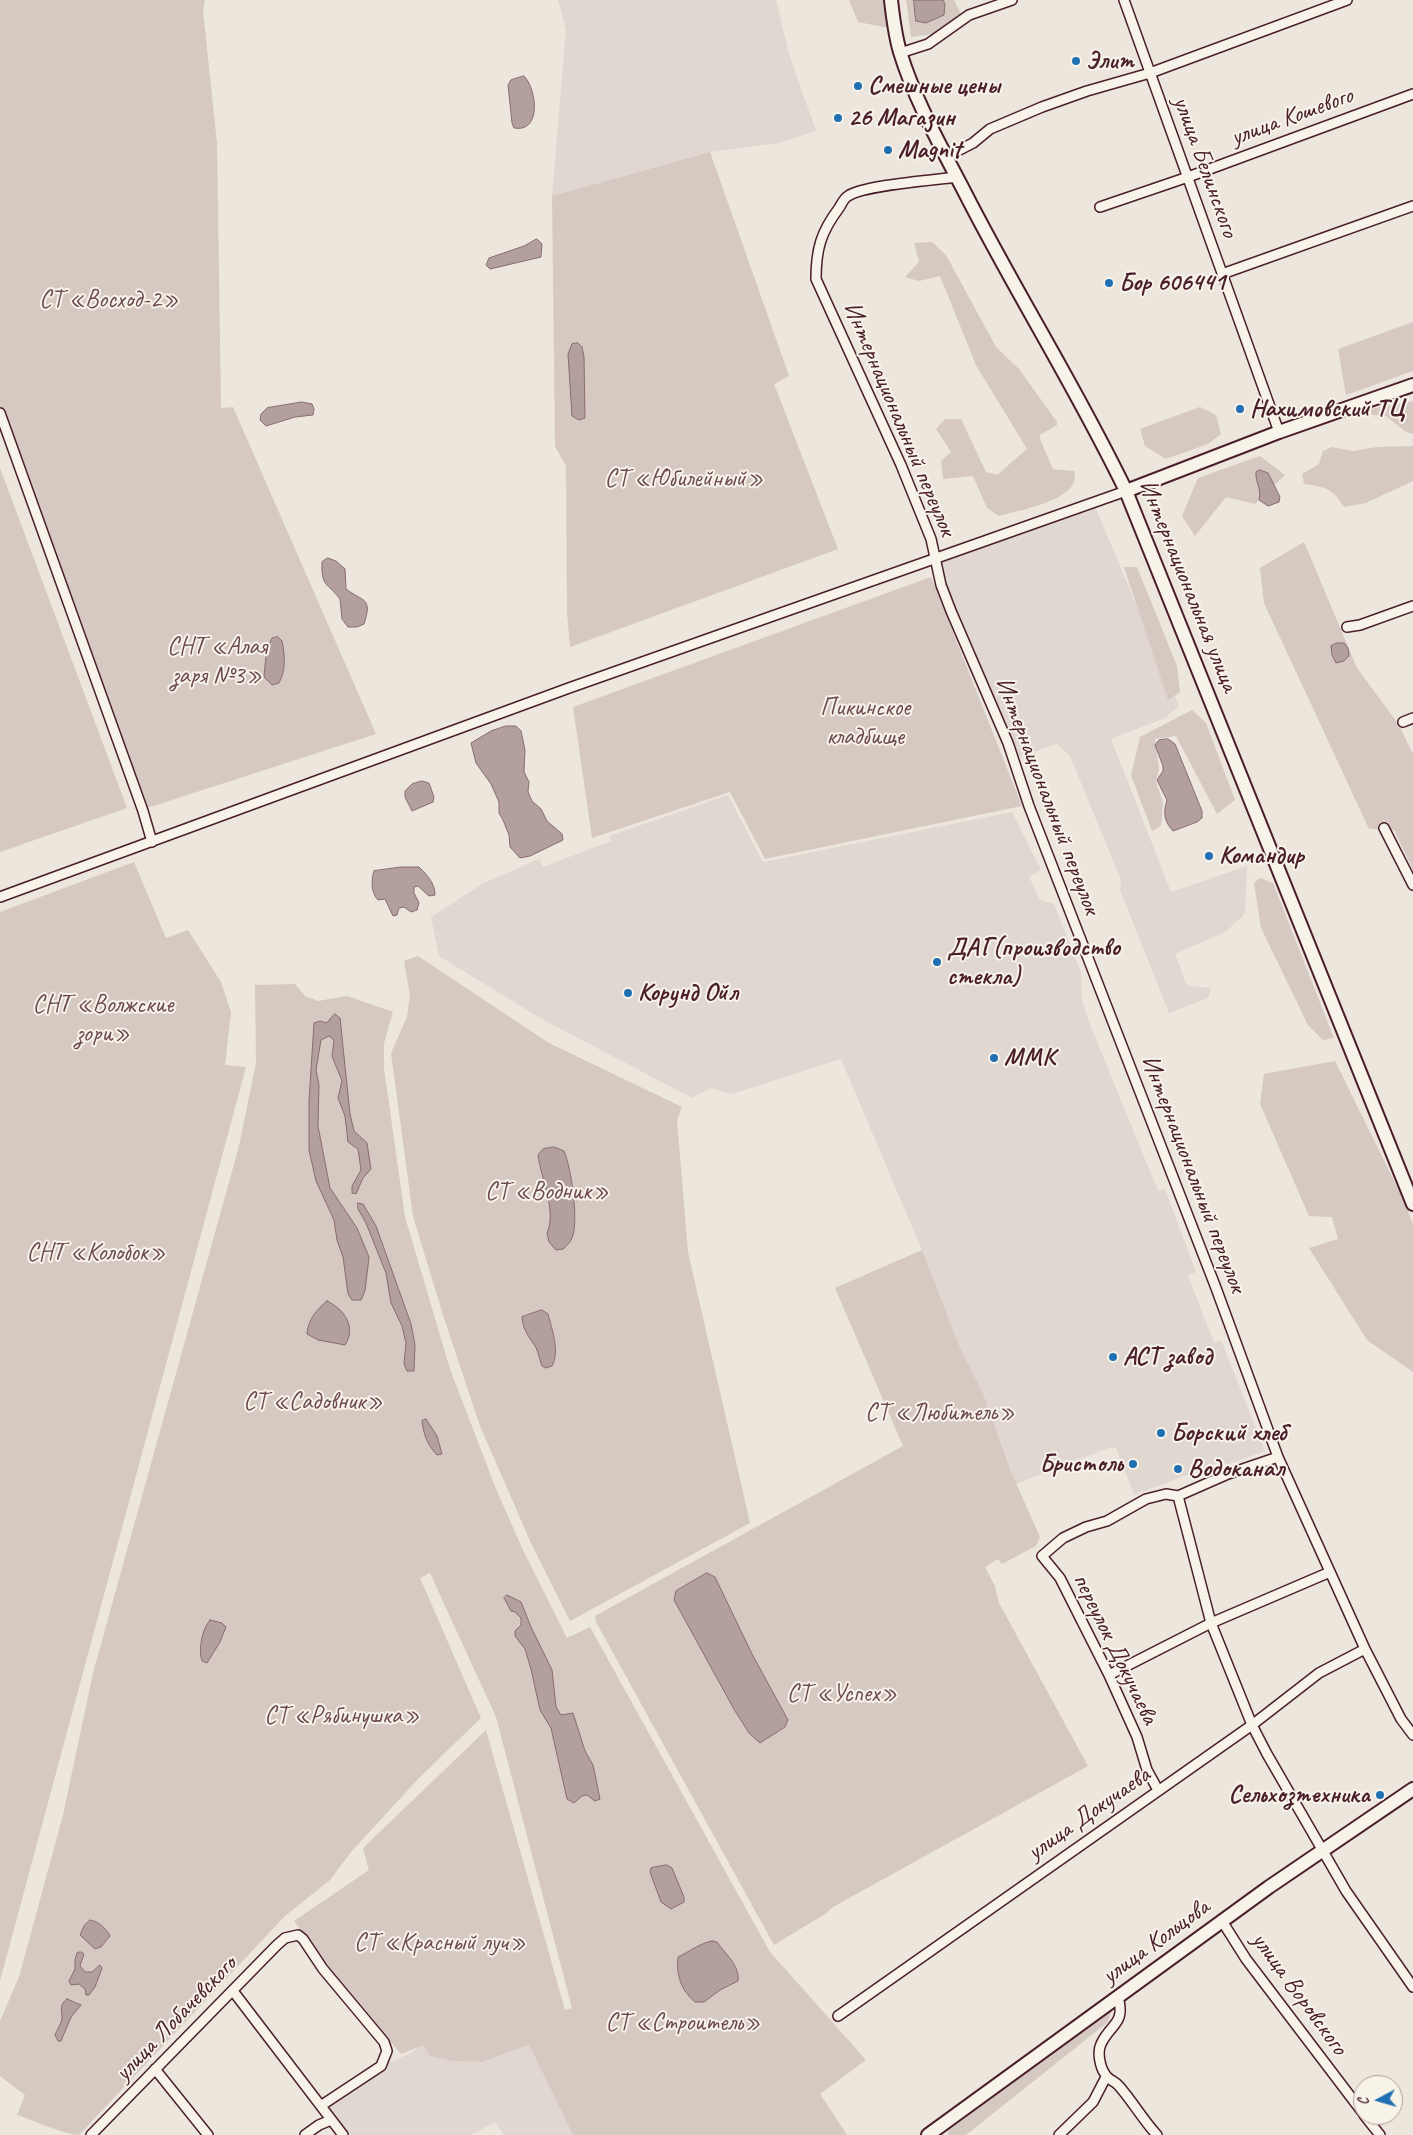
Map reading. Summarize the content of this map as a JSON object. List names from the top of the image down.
{
  "streets": {
    "main road": ["Интернациональная улица", "улица Кольцова"],
    "street": [
      "улица Кошевого",
      "улица Белинского",
      "Интернациональный переулок",
      "переулок Докучаева",
      "улица Докучаева",
      "улица Воровского",
      "улица Лобачевского"
    ]
  },
  "crossings": [
    ["улица Кошевого", "улица Белинского"],
    ["Интернациональный переулок", "Интернациональная улица"],
    ["Интернациональный переулок", "улица Докучаева"],
    ["переулок Докучаева", "улица Докучаева"],
    ["улица Кольцова", "улица Воровского"]
  ],
  "parks": [
    "СТ «Восход-2»",
    "СТ «Юбилейный»",
    "СНТ «Алая заря №3»",
    "Пикинское кладбище",
    "СНТ «Волжские зори»",
    "СТ «Водник»",
    "СНТ «Колобок»",
    "СТ «Садовник»",
    "СТ «Любитель»",
    "СТ «Успех»",
    "СТ «Рябинушка»",
    "СТ «Красный луч»",
    "СТ «Строитель»"
  ],
  "places": [
    "Элит",
    "Смешные цены",
    "26 Магазин",
    "Magnit",
    "Бор 606441",
    "Нахимовский ТЦ",
    "Командир",
    "ДАГ(производство стекла)",
    "Корунд Ойл",
    "ММК",
    "АСТ завод",
    "Борский хлеб",
    "Бристоль",
    "Водоканал",
    "Сельхозтехника"
  ],
  "north": "left"
}
